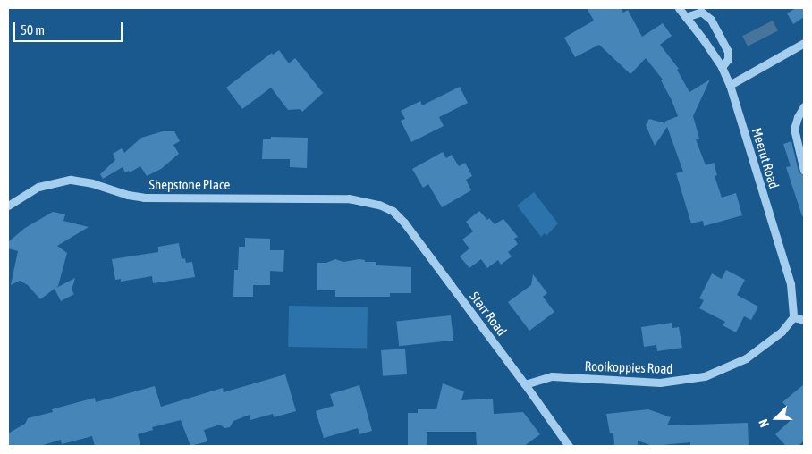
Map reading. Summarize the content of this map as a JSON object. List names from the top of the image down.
{
  "streets": {
    "street": [
      "Meerut Road",
      "Shepstone Place",
      "Starr Road",
      "Rooikoppies Road"
    ]
  },
  "crossings": [
    ["Meerut Road", "Rooikoppies Road"],
    ["Shepstone Place", "Starr Road"],
    ["Starr Road", "Rooikoppies Road"]
  ],
  "scale_bar": "50 m",
  "north": "left"
}
